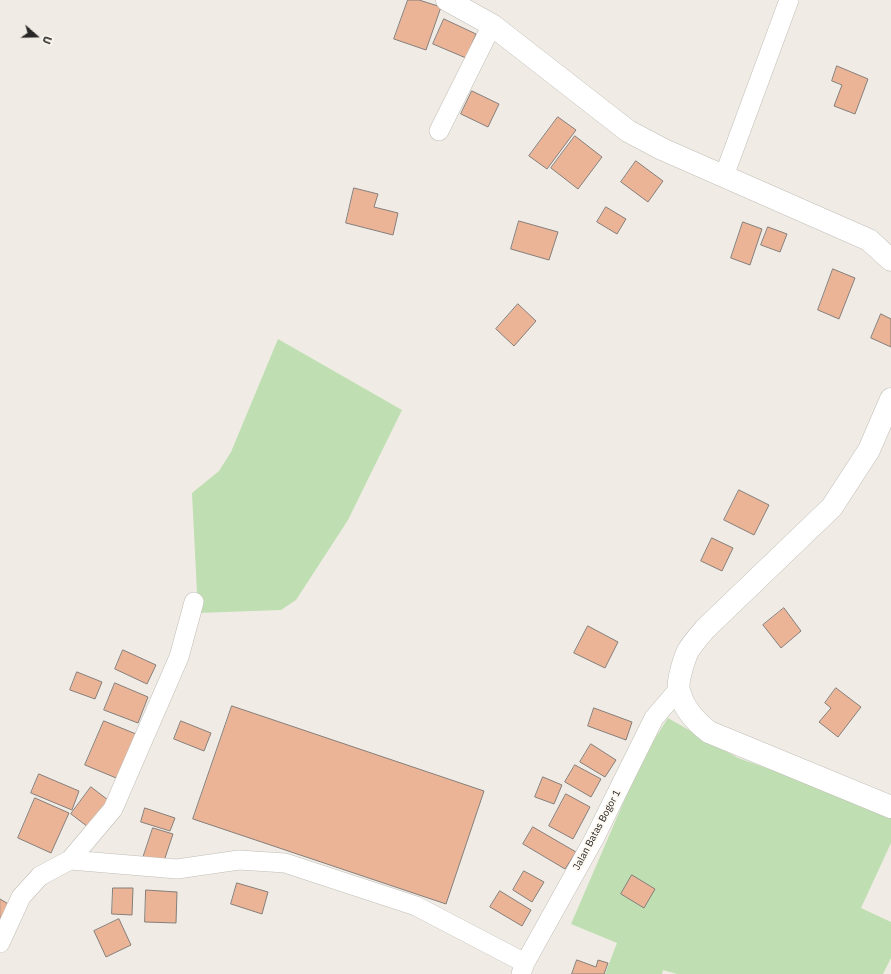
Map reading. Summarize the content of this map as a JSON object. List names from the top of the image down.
{
  "streets": {
    "street": ["Jalan Batas Bogor 1"]
  },
  "north": "right"
}
